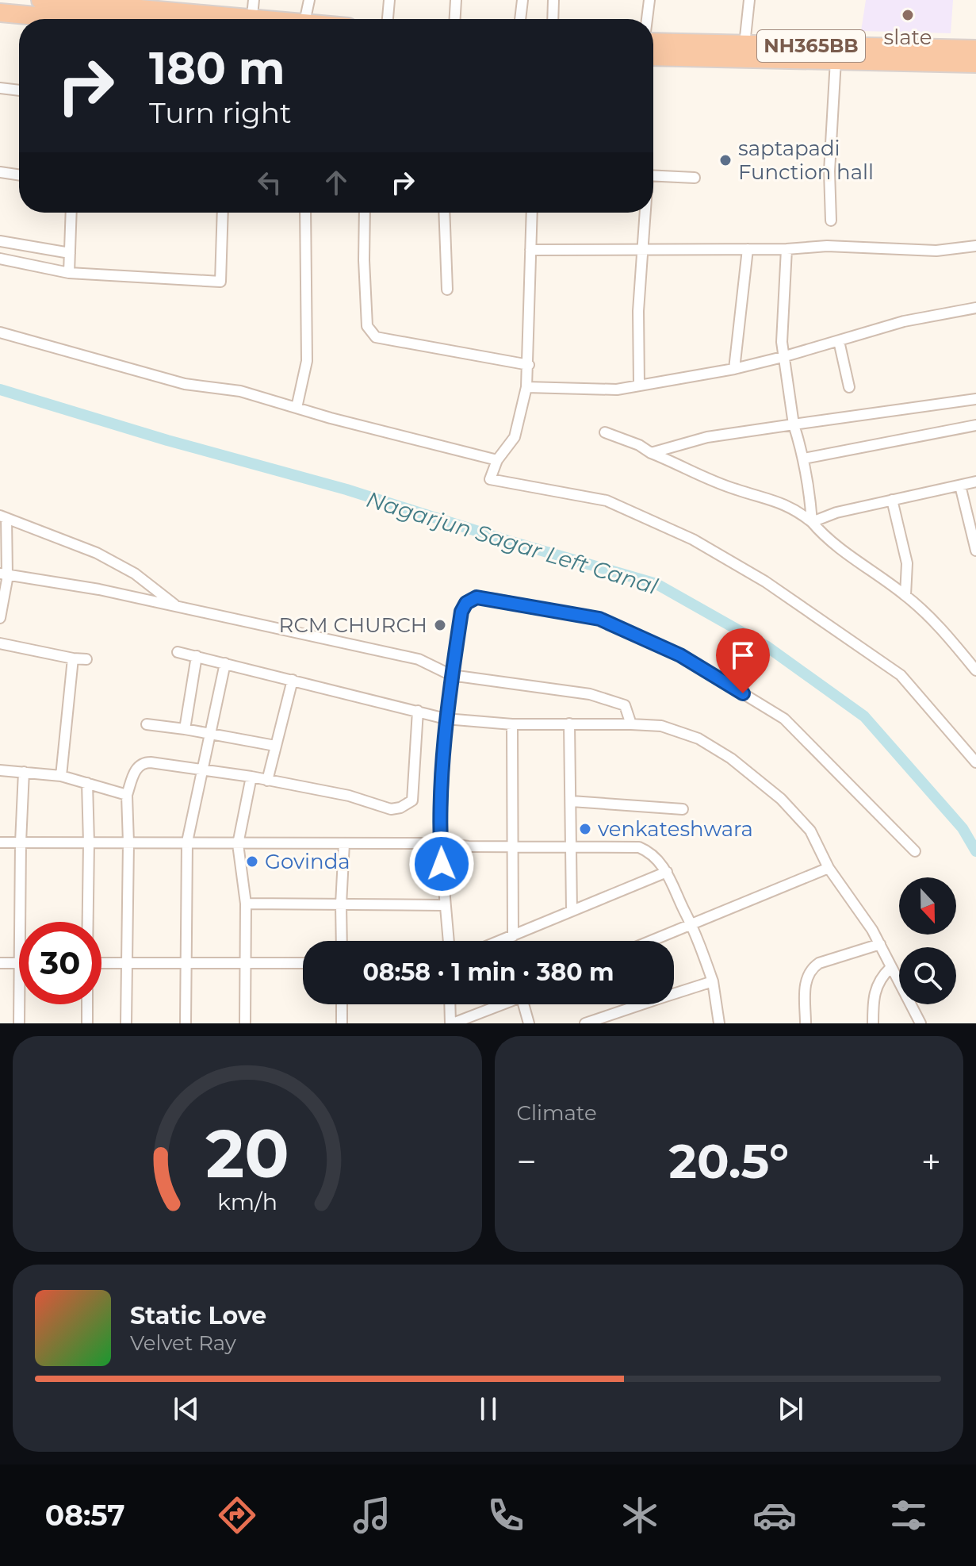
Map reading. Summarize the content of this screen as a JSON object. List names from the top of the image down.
{
  "streets": {
    "highway": ["NH365BB"]
  },
  "water": ["Nagarjun Sagar Left Canal"],
  "places": [
    "slate",
    "saptapadi Function hall",
    "RCM CHURCH",
    "venkateshwara",
    "Govinda"
  ],
  "north": "bottom",
  "page": {
    "turn": ["180 m", "Turn right"],
    "limit": "30",
    "trip": "08:58 · 1 min · 380 m",
    "tile": "Climate",
    "heat": ["−", "20.5°", "+"],
    "song": ["Static Love", "Velvet Ray"],
    "tabs": "08:57",
    "gauge": ["20", "km/h"]
  }
}
